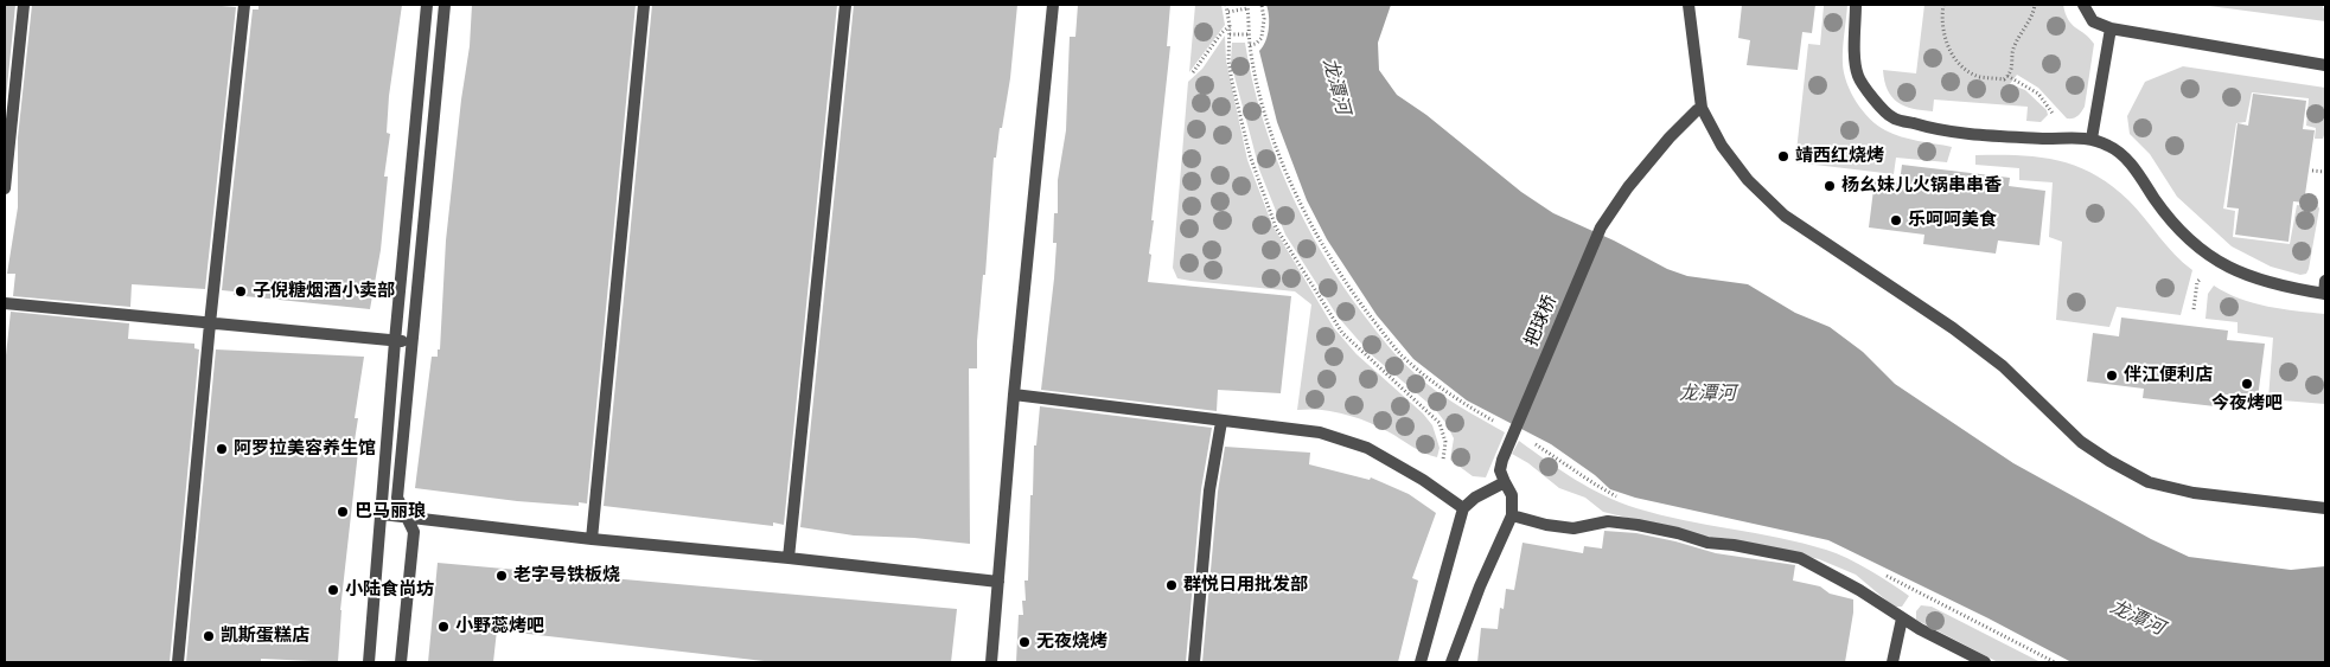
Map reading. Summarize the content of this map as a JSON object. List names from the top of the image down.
{
  "streets": {
    "street": ["把球桥"]
  },
  "water": ["龙潭河"],
  "places": [
    "靖西红烧烤",
    "杨幺妹儿火锅串串香",
    "乐呵呵美食",
    "子倪糖烟酒小卖部",
    "伴江便利店",
    "今夜烤吧",
    "阿罗拉美容养生馆",
    "巴马丽琅",
    "老字号铁板烧",
    "群悦日用批发部",
    "小陆食尚坊",
    "小野蕊烤吧",
    "凯斯蛋糕店",
    "无夜烧烤"
  ]
}
